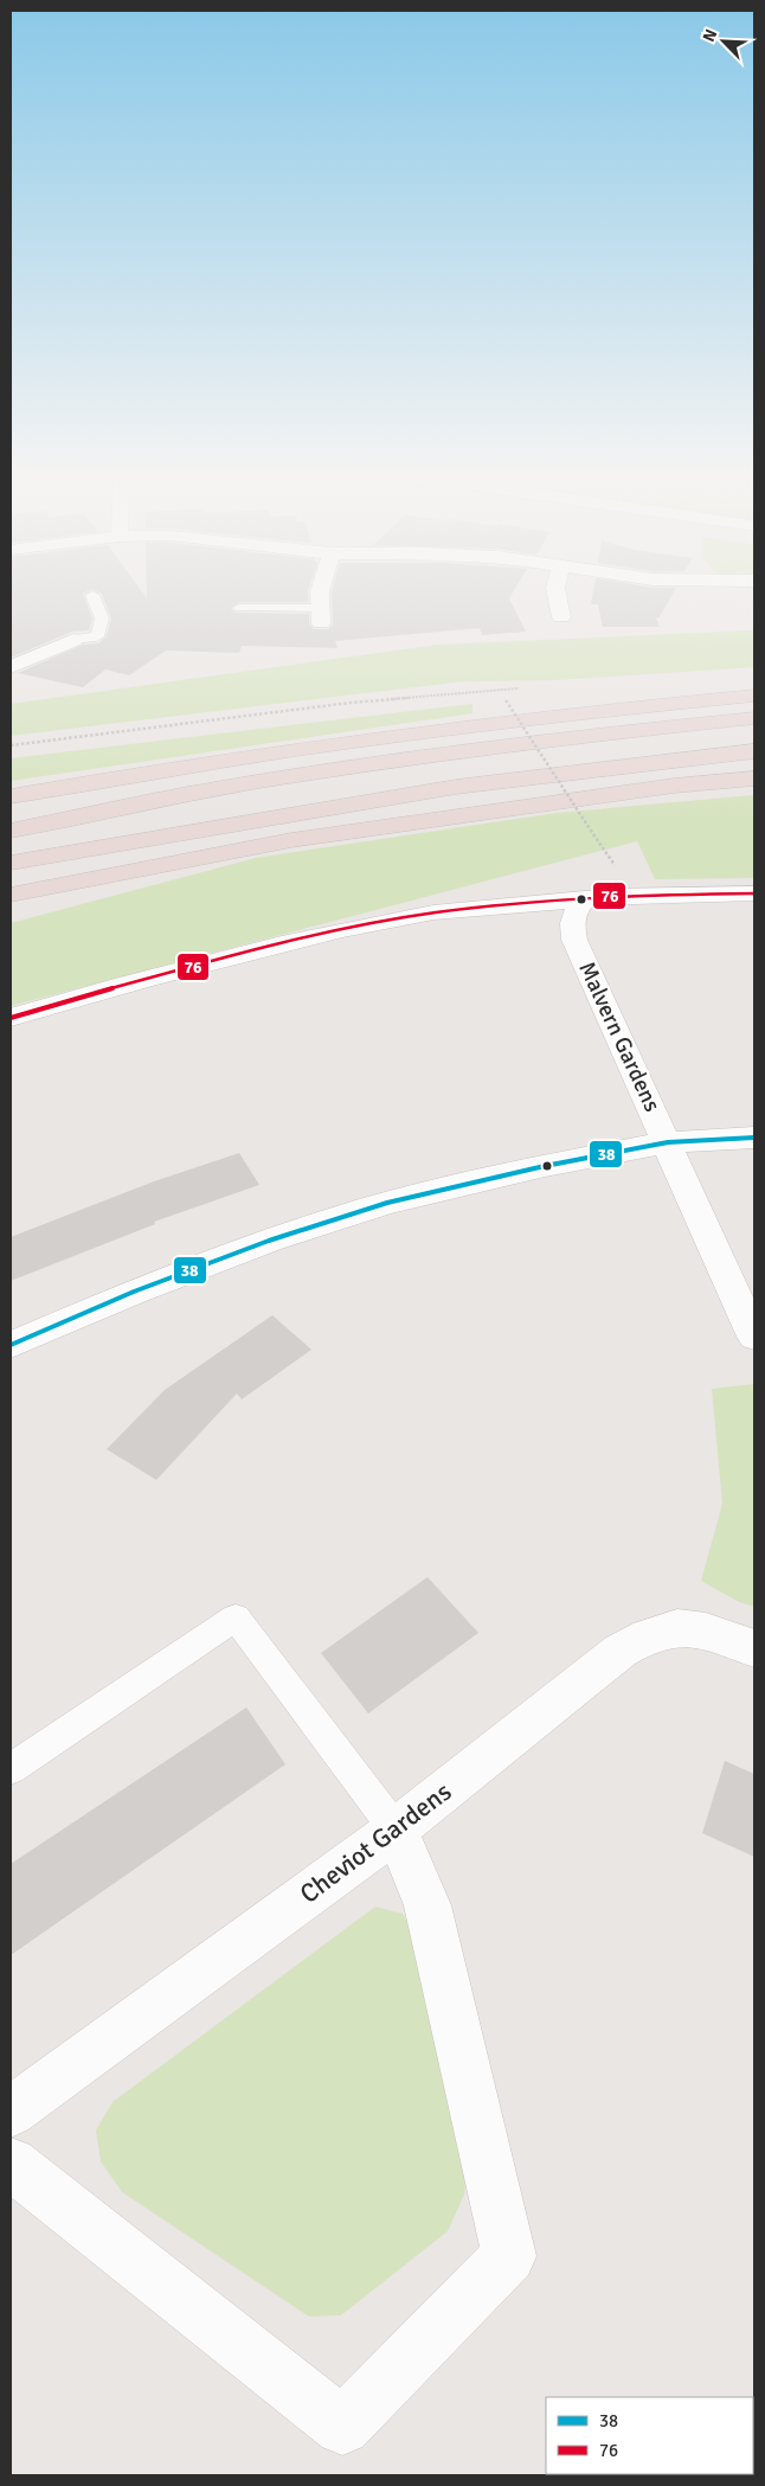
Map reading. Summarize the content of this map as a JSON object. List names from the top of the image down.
{
  "streets": {
    "street": ["Malvern Gardens", "Cheviot Gardens"]
  },
  "lines": ["transit line 76", "transit line 38"],
  "legend": ["38", "76"],
  "north": "top left"
}
